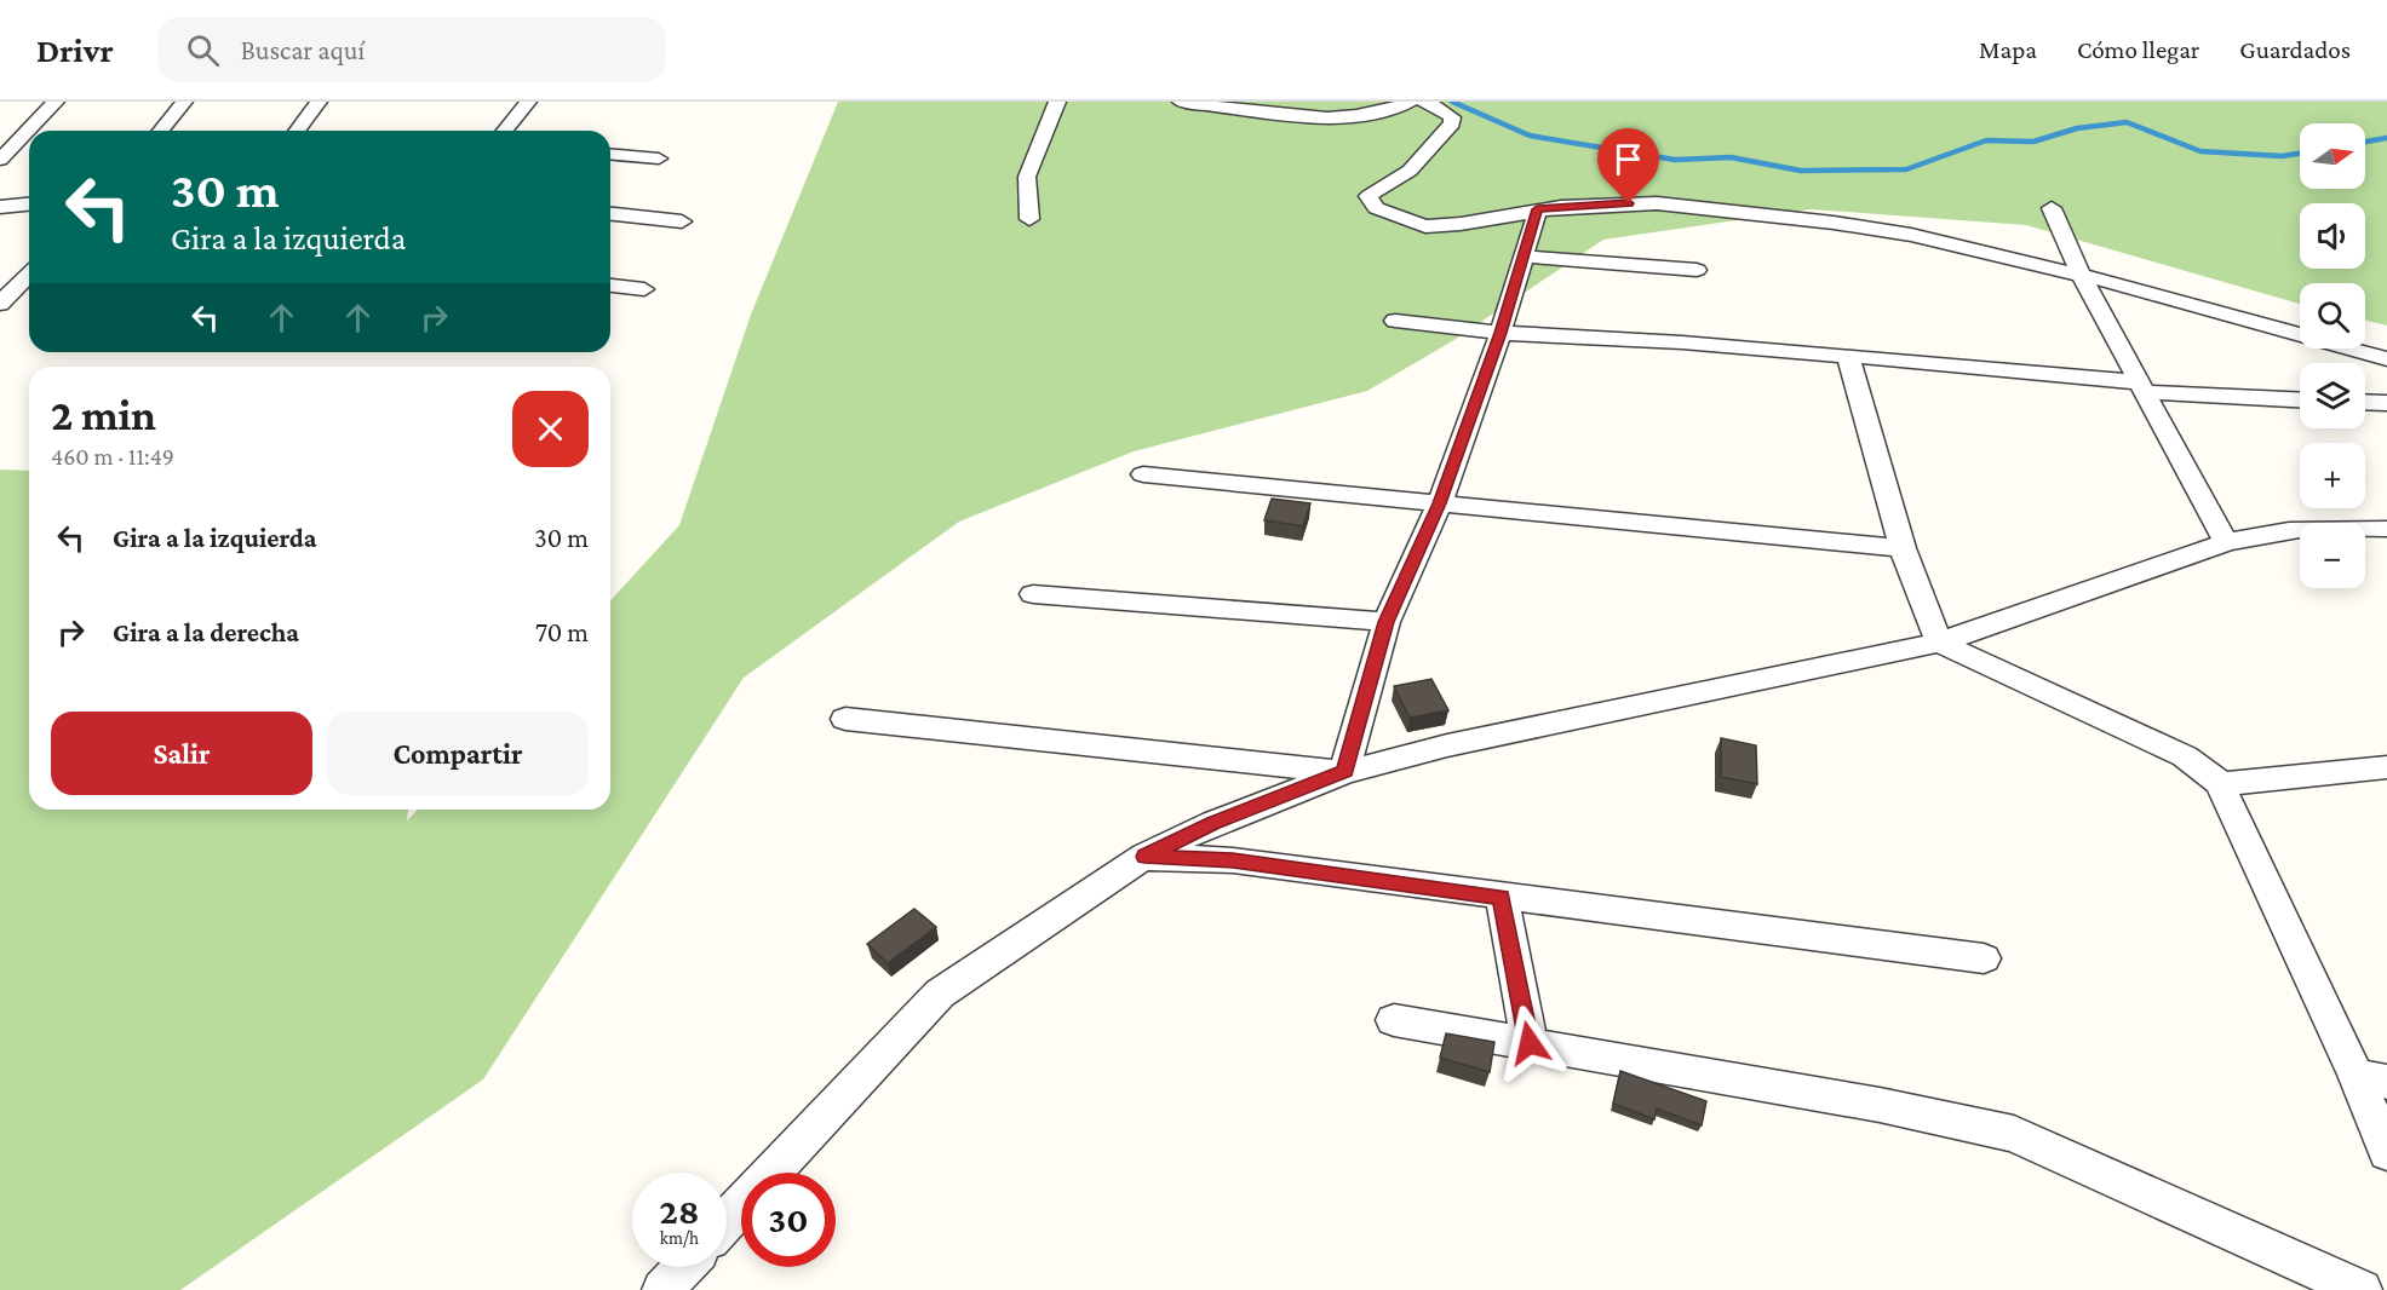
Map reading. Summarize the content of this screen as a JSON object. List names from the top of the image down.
{
  "north": "right",
  "page": {
    "header": "Drivr",
    "search": "Buscar aquí",
    "nav": ["Mapa", "Cómo llegar", "Guardados"],
    "map_buttons": ["+", "−"],
    "turn": ["30 m", "Gira a la izquierda"],
    "heading": ["2 min", "460 m · 11:49"],
    "list": [
      {
        "name": "Gira a la izquierda",
        "value": "30 m"
      },
      {
        "name": "Gira a la derecha",
        "value": "70 m"
      }
    ],
    "buttons": ["Salir", "Compartir"],
    "speed": "28 km/h",
    "limit": "30"
  }
}
